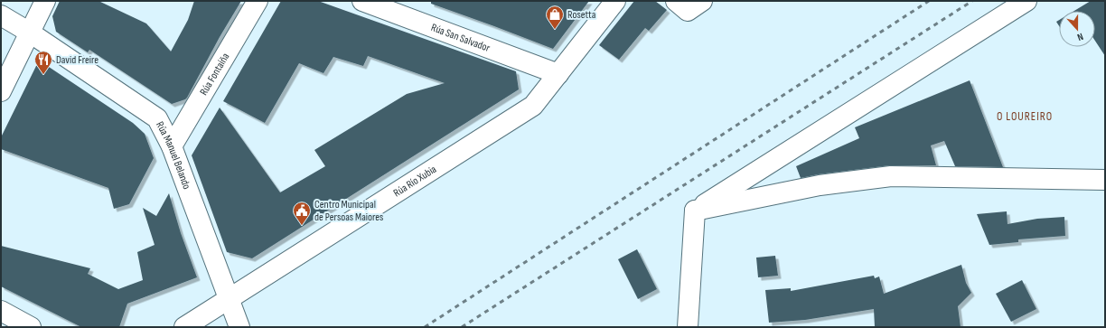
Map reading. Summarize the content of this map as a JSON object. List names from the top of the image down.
{
  "streets": {
    "street": [
      "Rúa San Salvador",
      "Rúa Fontaíña",
      "Rúa Manuel Belando",
      "Rúa Río Xubia"
    ]
  },
  "crossings": [
    ["Rúa San Salvador", "Rúa Río Xubia"],
    ["Rúa Fontaíña", "Rúa Manuel Belando"],
    ["Rúa Manuel Belando", "Rúa Río Xubia"]
  ],
  "districts": ["O LOUREIRO"],
  "places": {
    "shop": ["Rosetta"],
    "restaurant": ["David Freire"],
    "public building": ["Centro Municipal de Persoas Maiores"]
  },
  "north": "bottom"
}
